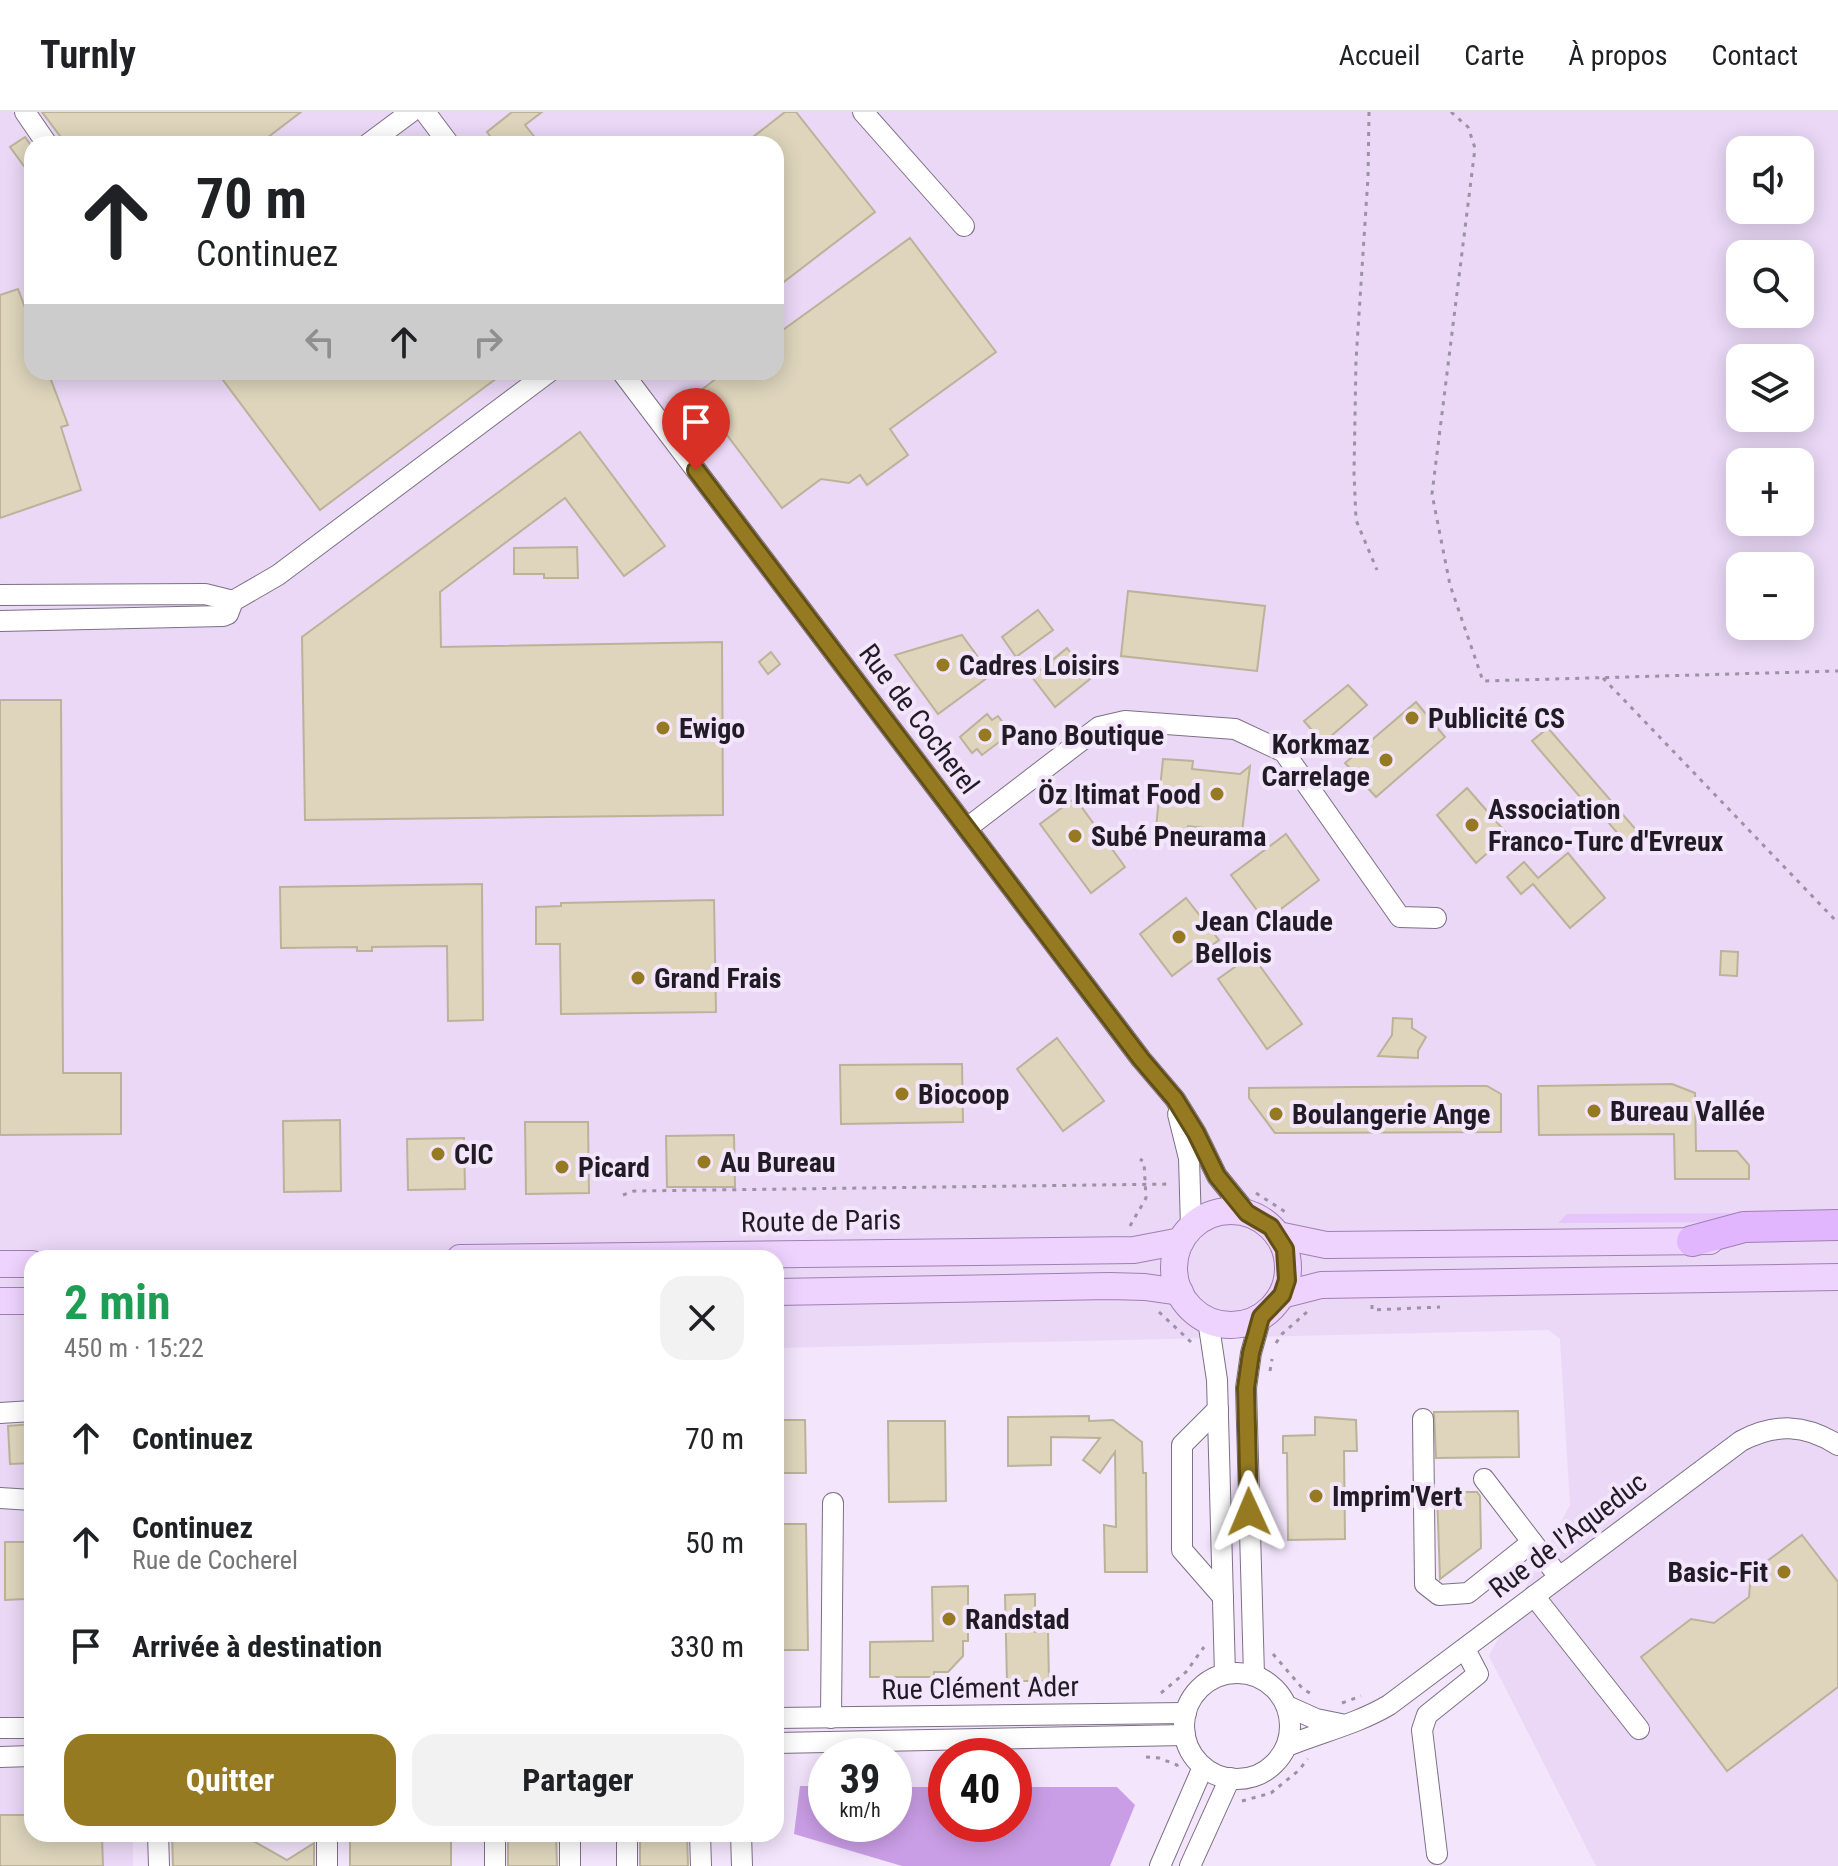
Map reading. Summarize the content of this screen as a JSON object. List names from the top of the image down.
{
  "streets": {
    "main road": ["Route de Paris"],
    "street": ["Rue de Cocherel", "Rue de l'Aqueduc", "Rue Clément Ader"]
  },
  "crossings": [
    ["Rue de Cocherel", "Route de Paris"],
    ["Rue de l'Aqueduc", "Rue Clément Ader"]
  ],
  "places": [
    "Cadres Loisirs",
    "Publicité CS",
    "Ewigo",
    "Pano Boutique",
    "Korkmaz Carrelage",
    "Öz Itimat Food",
    "Association Franco-Turc d'Evreux",
    "Subé Pneurama",
    "Jean Claude Bellois",
    "Grand Frais",
    "Biocoop",
    "Bureau Vallée",
    "Boulangerie Ange",
    "CIC",
    "Au Bureau",
    "Picard",
    "Imprim'Vert",
    "Basic-Fit",
    "Randstad"
  ],
  "page": {
    "header": "Turnly",
    "nav": [
      "Accueil",
      "Carte",
      "À propos",
      "Contact"
    ],
    "map_buttons": ["+", "−"],
    "turn": ["70 m", "Continuez"],
    "heading": ["2 min", "450 m · 15:22"],
    "list": [
      {
        "name": "Continuez",
        "value": "70 m"
      },
      {
        "name": "Continuez",
        "note": "Rue de Cocherel",
        "value": "50 m"
      },
      {
        "name": "Arrivée à destination",
        "value": "330 m"
      }
    ],
    "buttons": ["Quitter", "Partager"],
    "speed": "39 km/h",
    "limit": "40"
  }
}
